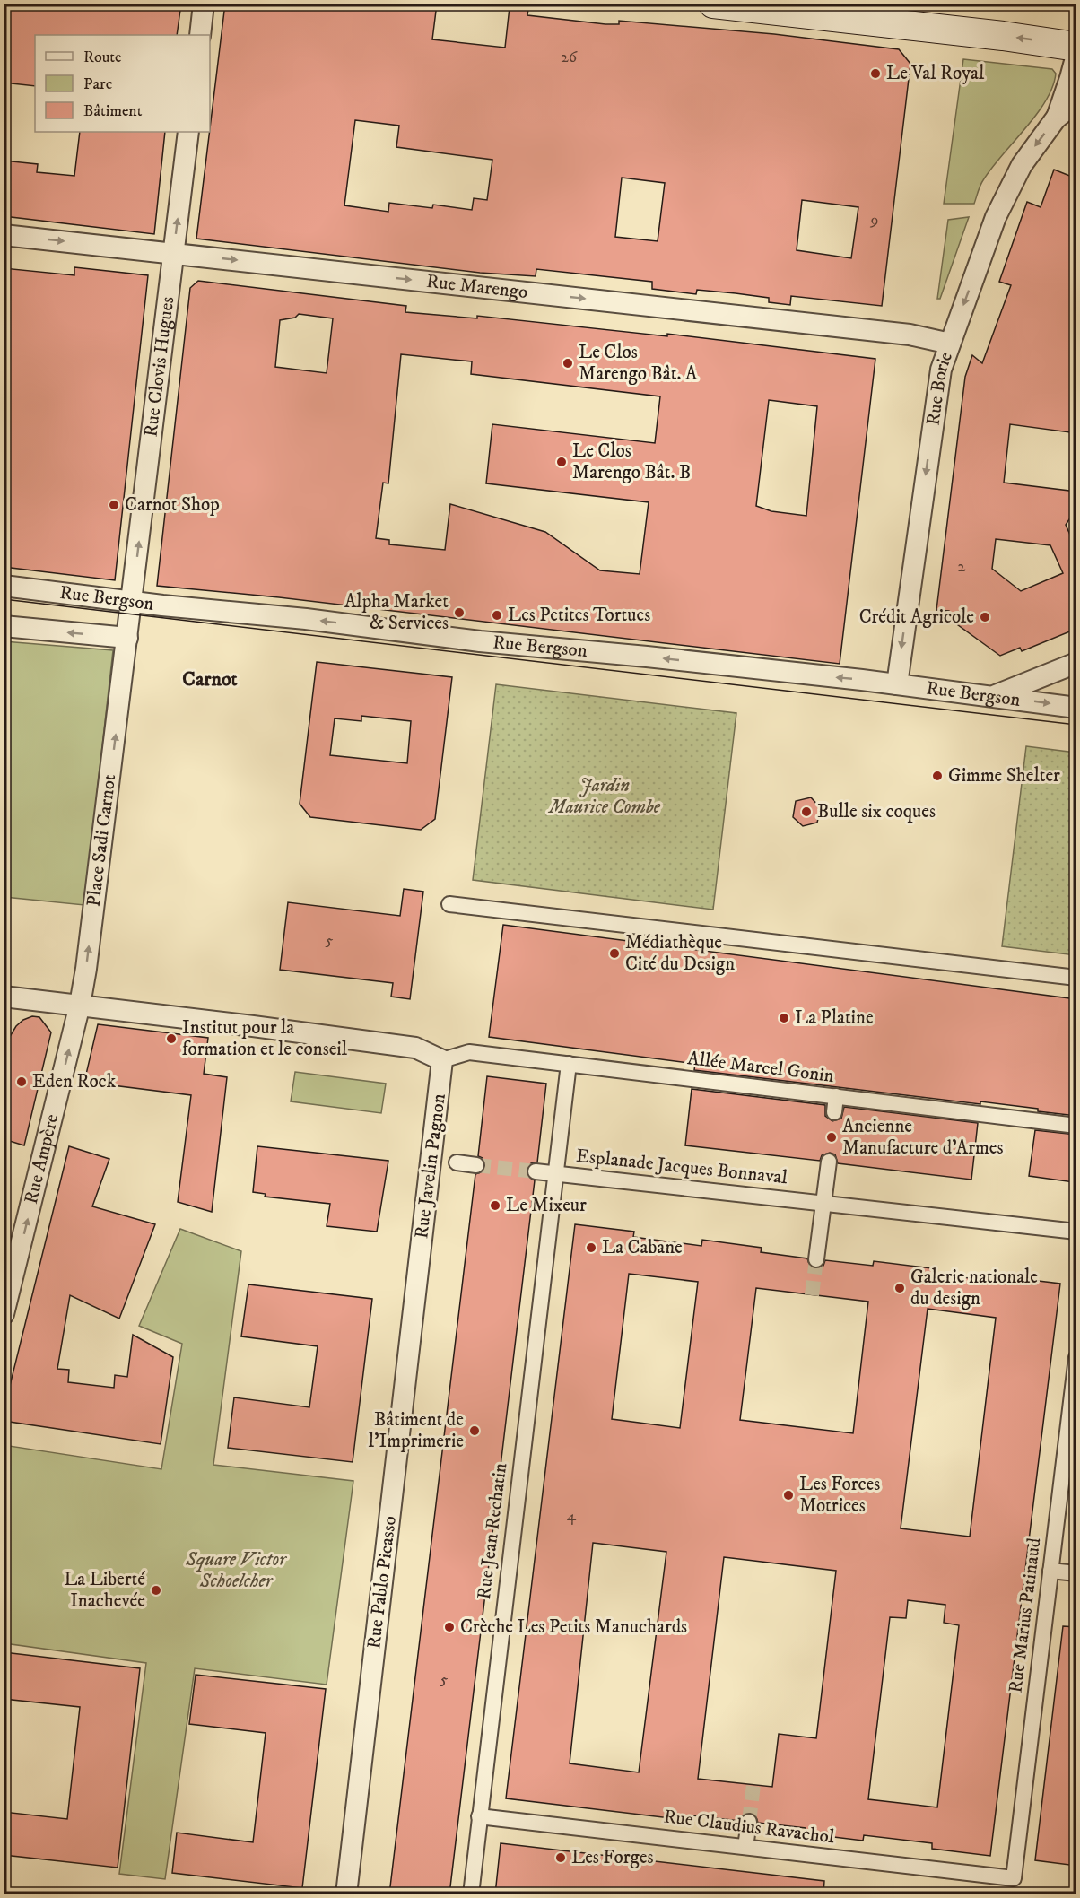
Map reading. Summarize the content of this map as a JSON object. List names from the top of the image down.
{
  "streets": {
    "street": [
      "Rue Marengo",
      "Rue Clovis Hugues",
      "Rue Borie",
      "Rue Bergson",
      "Place Sadi Carnot",
      "Allée Marcel Gonin",
      "Rue Ampère",
      "Rue Javelin Pagnon",
      "Esplanade Jacques Bonnaval",
      "Rue Jean Rechatin",
      "Rue Pablo Picasso",
      "Rue Marius Patinaud",
      "Rue Claudius Ravachol"
    ]
  },
  "crossings": [
    ["Rue Marengo", "Rue Clovis Hugues"],
    ["Rue Marengo", "Rue Borie"],
    ["Rue Clovis Hugues", "Rue Bergson"],
    ["Rue Clovis Hugues", "Place Sadi Carnot"],
    ["Rue Borie", "Rue Bergson"],
    ["Rue Bergson", "Place Sadi Carnot"],
    ["Place Sadi Carnot", "Rue Ampère"],
    ["Allée Marcel Gonin", "Rue Javelin Pagnon"],
    ["Allée Marcel Gonin", "Rue Jean Rechatin"],
    ["Rue Javelin Pagnon", "Rue Pablo Picasso"],
    ["Esplanade Jacques Bonnaval", "Rue Jean Rechatin"],
    ["Rue Jean Rechatin", "Rue Claudius Ravachol"],
    ["Rue Marius Patinaud", "Rue Claudius Ravachol"]
  ],
  "one_way": [
    "Rue Marengo",
    "Rue Clovis Hugues",
    "Rue Borie",
    "Rue Bergson",
    "Place Sadi Carnot",
    "Rue Ampère"
  ],
  "districts": ["Carnot"],
  "parks": ["Jardin Maurice Combe", "Square Victor Schoelcher"],
  "places": [
    "Le Val Royal",
    "Le Clos Marengo Bât. A",
    "Le Clos Marengo Bât. B",
    "Carnot Shop",
    "Alpha Market & Services",
    "Les Petites Tortues",
    "Crédit Agricole",
    "Gimme Shelter",
    "Bulle six coques",
    "Médiathèque Cité du Design",
    "La Platine",
    "Institut pour la formation et le conseil",
    "Eden Rock",
    "Ancienne Manufacture d'Armes",
    "Le Mixeur",
    "La Cabane",
    "Galerie nationale du design",
    "Bâtiment de l'Imprimerie",
    "Les Forces Motrices",
    "La Liberté Inachevée",
    "Crèche Les Petits Manuchards",
    "Les Forges"
  ],
  "house_numbers": [
    "26",
    "9",
    "2",
    "5",
    "4",
    "5"
  ],
  "legend": ["Route", "Parc", "Bâtiment"]
}
